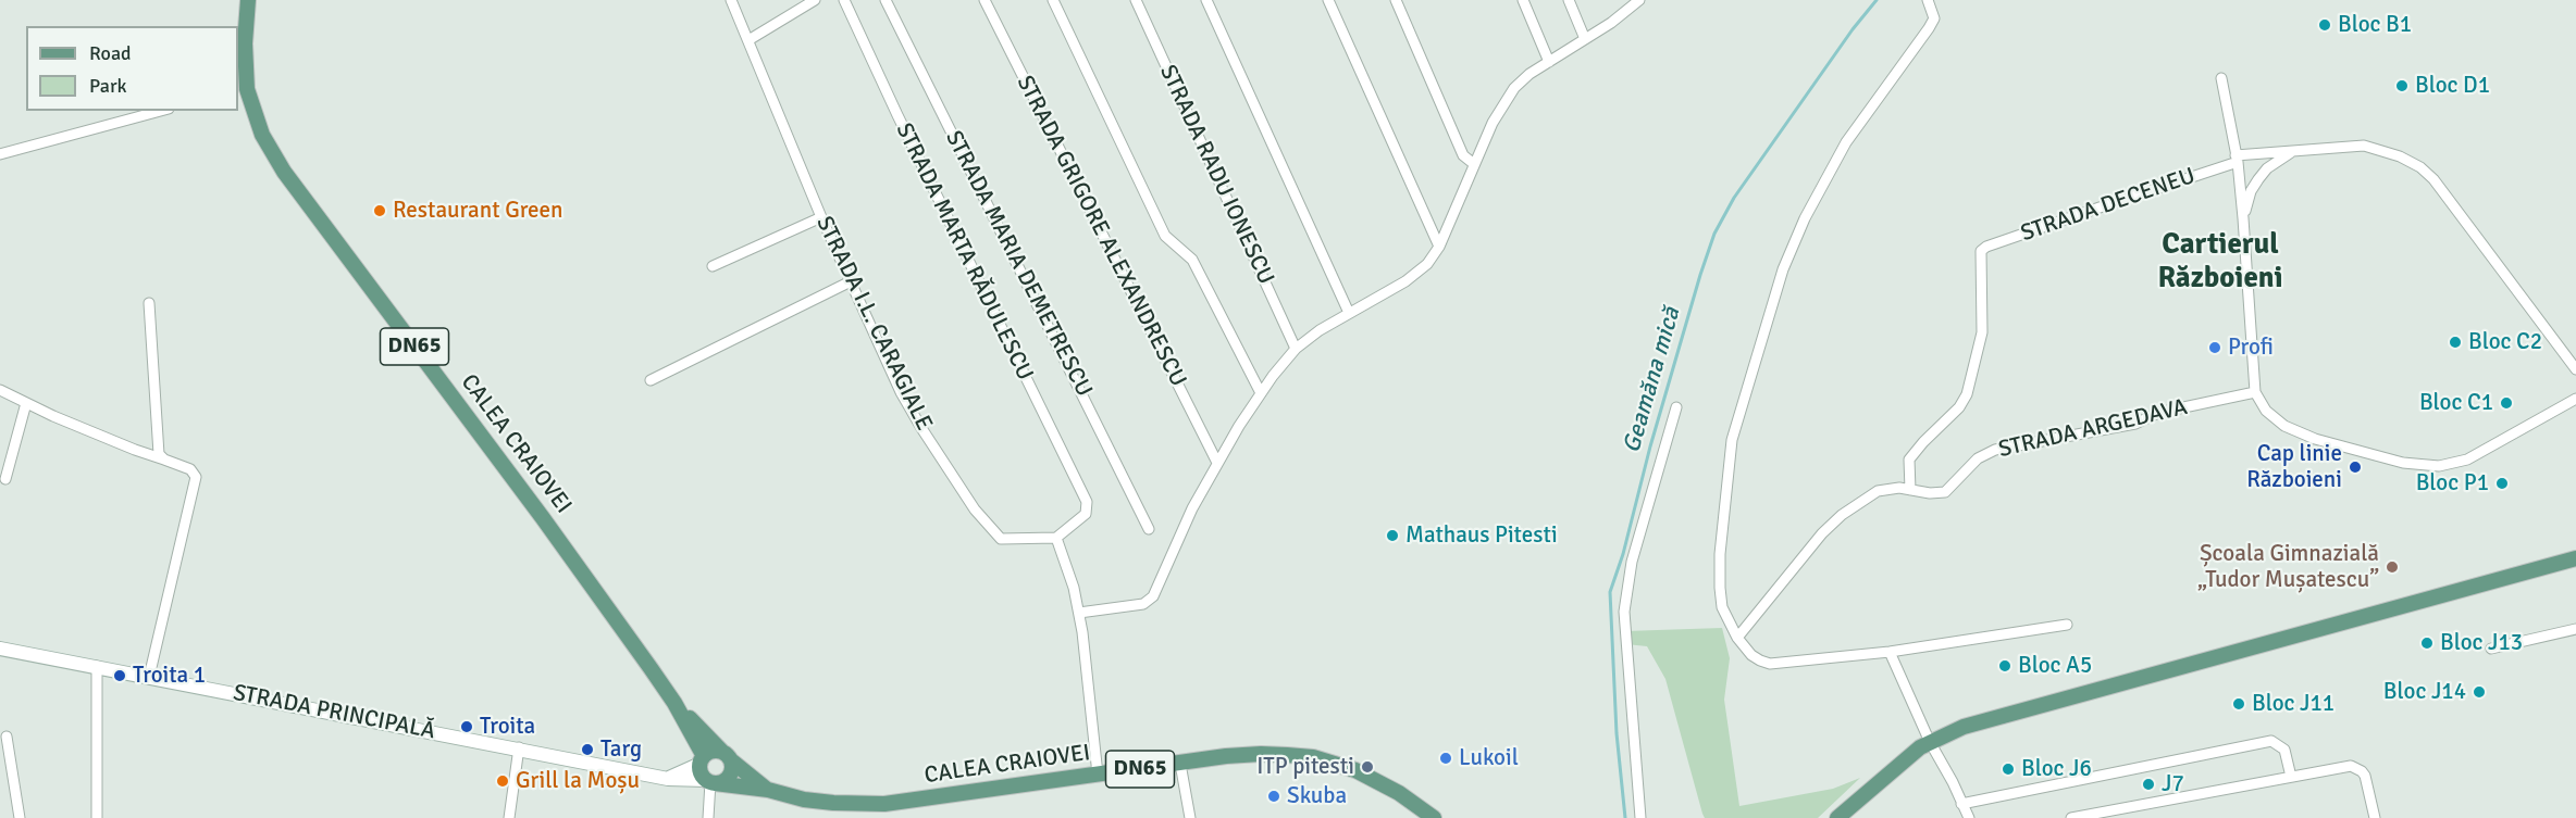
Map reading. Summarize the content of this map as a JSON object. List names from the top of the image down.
{
  "streets": {
    "main road": ["DN65", "CALEA CRAIOVEI", "STRADA PRINCIPALĂ"],
    "street": [
      "STRADA RADU IONESCU",
      "STRADA DECENEU",
      "STRADA GRIGORE ALEXANDRESCU",
      "STRADA MARTA RĂDULESCU",
      "STRADA MARIA DEMETRESCU",
      "STRADA I.L. CARAGIALE",
      "STRADA ARGEDAVA"
    ]
  },
  "crossings": [
    ["STRADA DECENEU", "STRADA ARGEDAVA"],
    ["STRADA MARTA RĂDULESCU", "STRADA I.L. CARAGIALE"],
    ["DN65", "CALEA CRAIOVEI"],
    ["DN65", "STRADA PRINCIPALĂ"],
    ["CALEA CRAIOVEI", "STRADA PRINCIPALĂ"]
  ],
  "districts": ["Cartierul Războieni"],
  "water": ["Geamăna mică"],
  "places": [
    "Bloc B1",
    "Bloc D1",
    "Restaurant Green",
    "Bloc C2",
    "Profi",
    "Bloc C1",
    "Cap linie Războieni",
    "Bloc P1",
    "Mathaus Pitesti",
    "Școala Gimnazială „Tudor Mușatescu”",
    "Bloc J13",
    "Bloc A5",
    "Troita 1",
    "Bloc J14",
    "Bloc J11",
    "Troita",
    "Targ",
    "Lukoil",
    "ITP pitesti",
    "Bloc J6",
    "Grill la Moșu",
    "J7",
    "Skuba"
  ],
  "legend": ["Road", "Park"]
}
